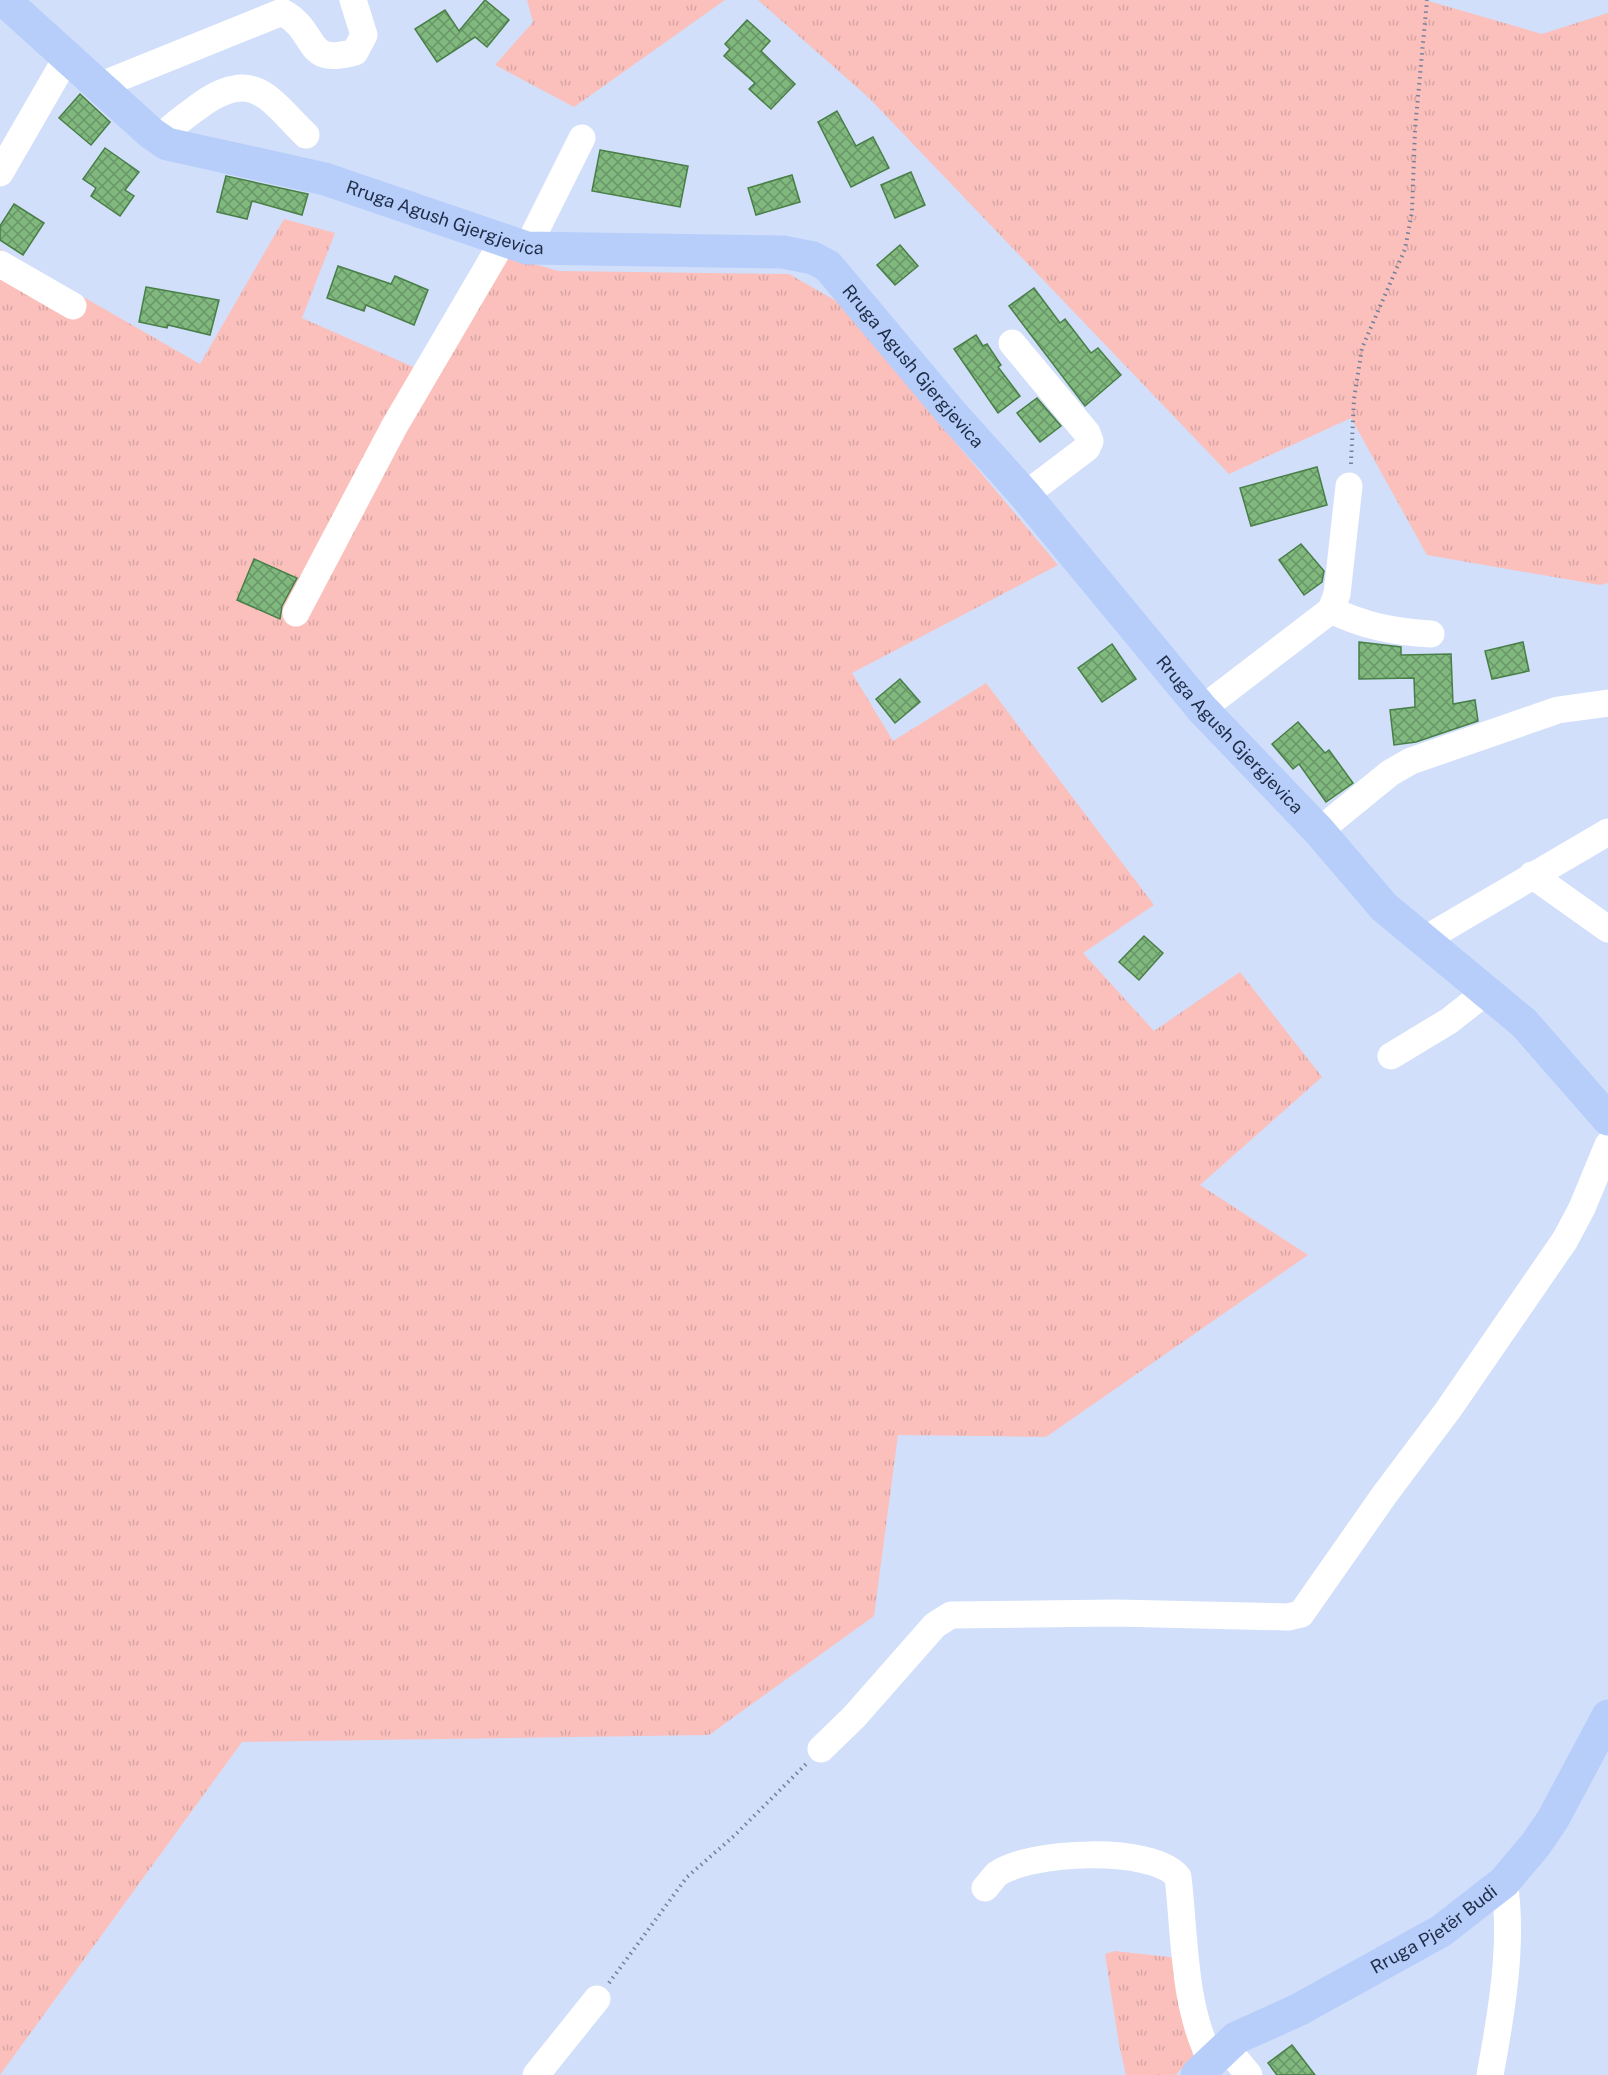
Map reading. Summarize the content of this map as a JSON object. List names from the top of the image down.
{
  "streets": {
    "main road": ["Rruga Agush Gjergjevica", "Rruga Pjetër Budi"]
  }
}
